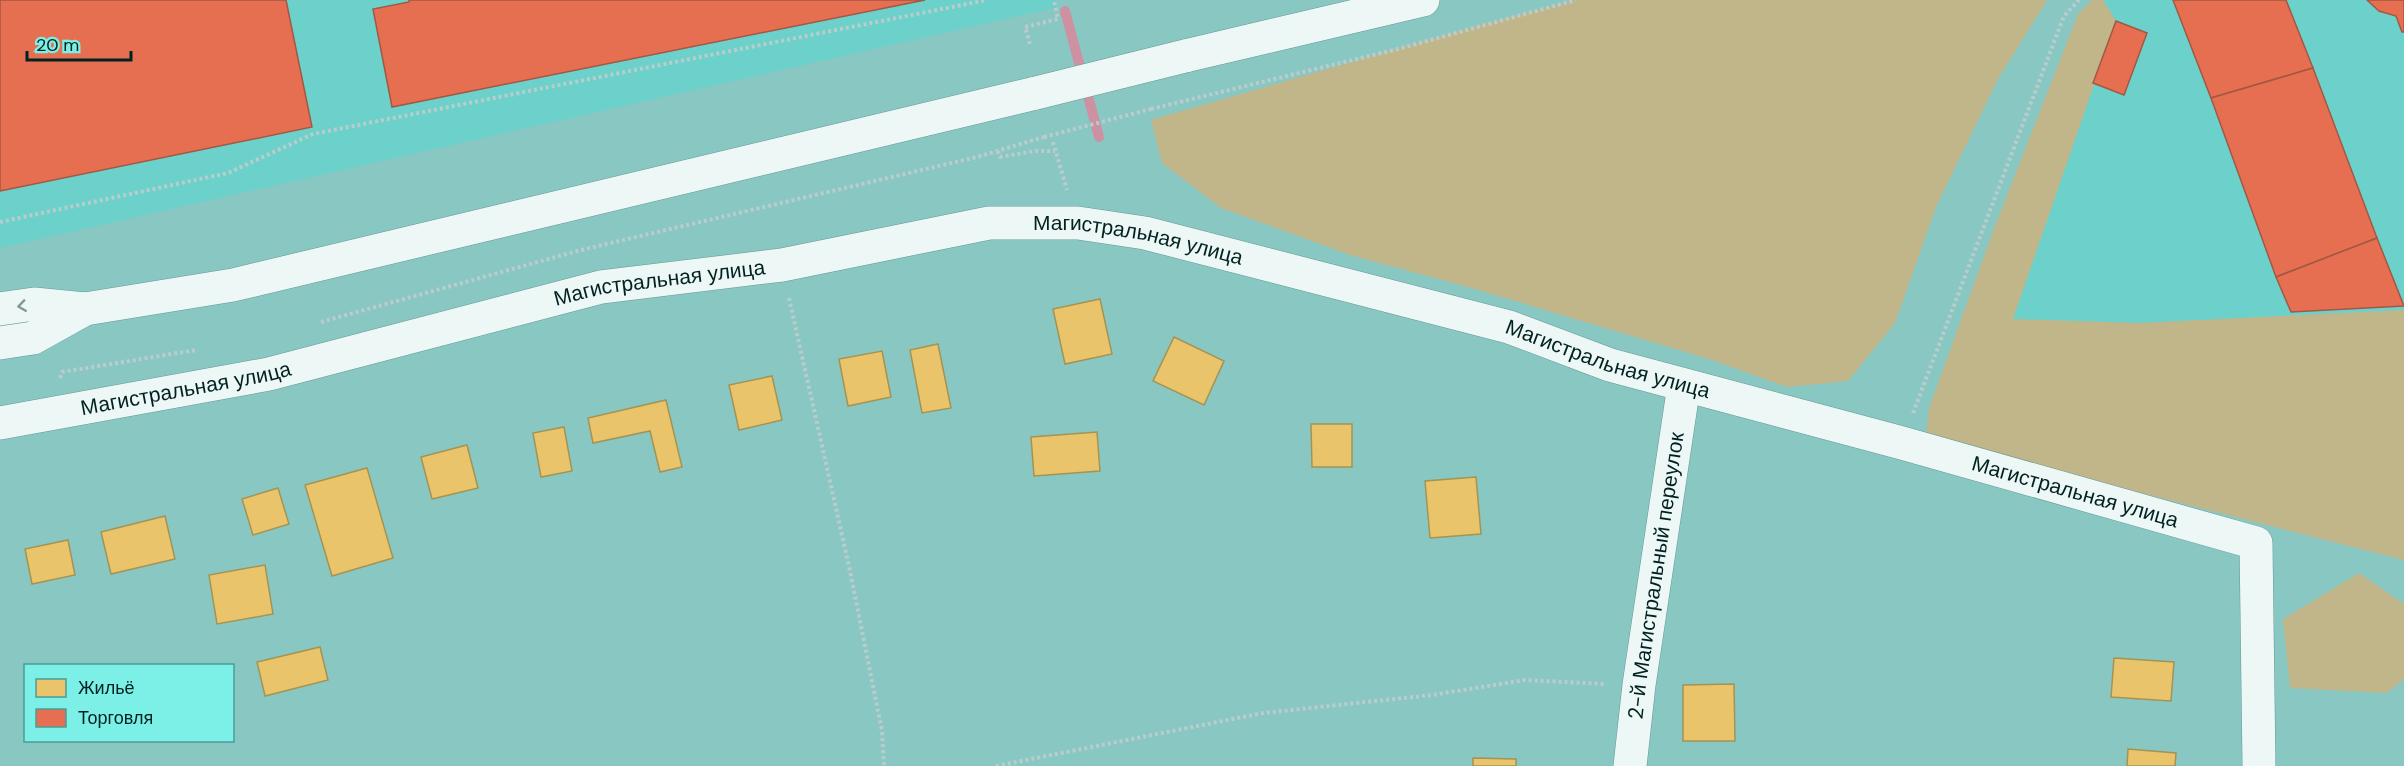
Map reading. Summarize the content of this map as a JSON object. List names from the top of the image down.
{
  "streets": {
    "street": ["Магистральная улица", "2-й Магистральный переулок"]
  },
  "crossings": [
    ["Магистральная улица", "2-й Магистральный переулок"]
  ],
  "legend": ["Жильё", "Торговля"],
  "scale_bar": "20 m"
}
